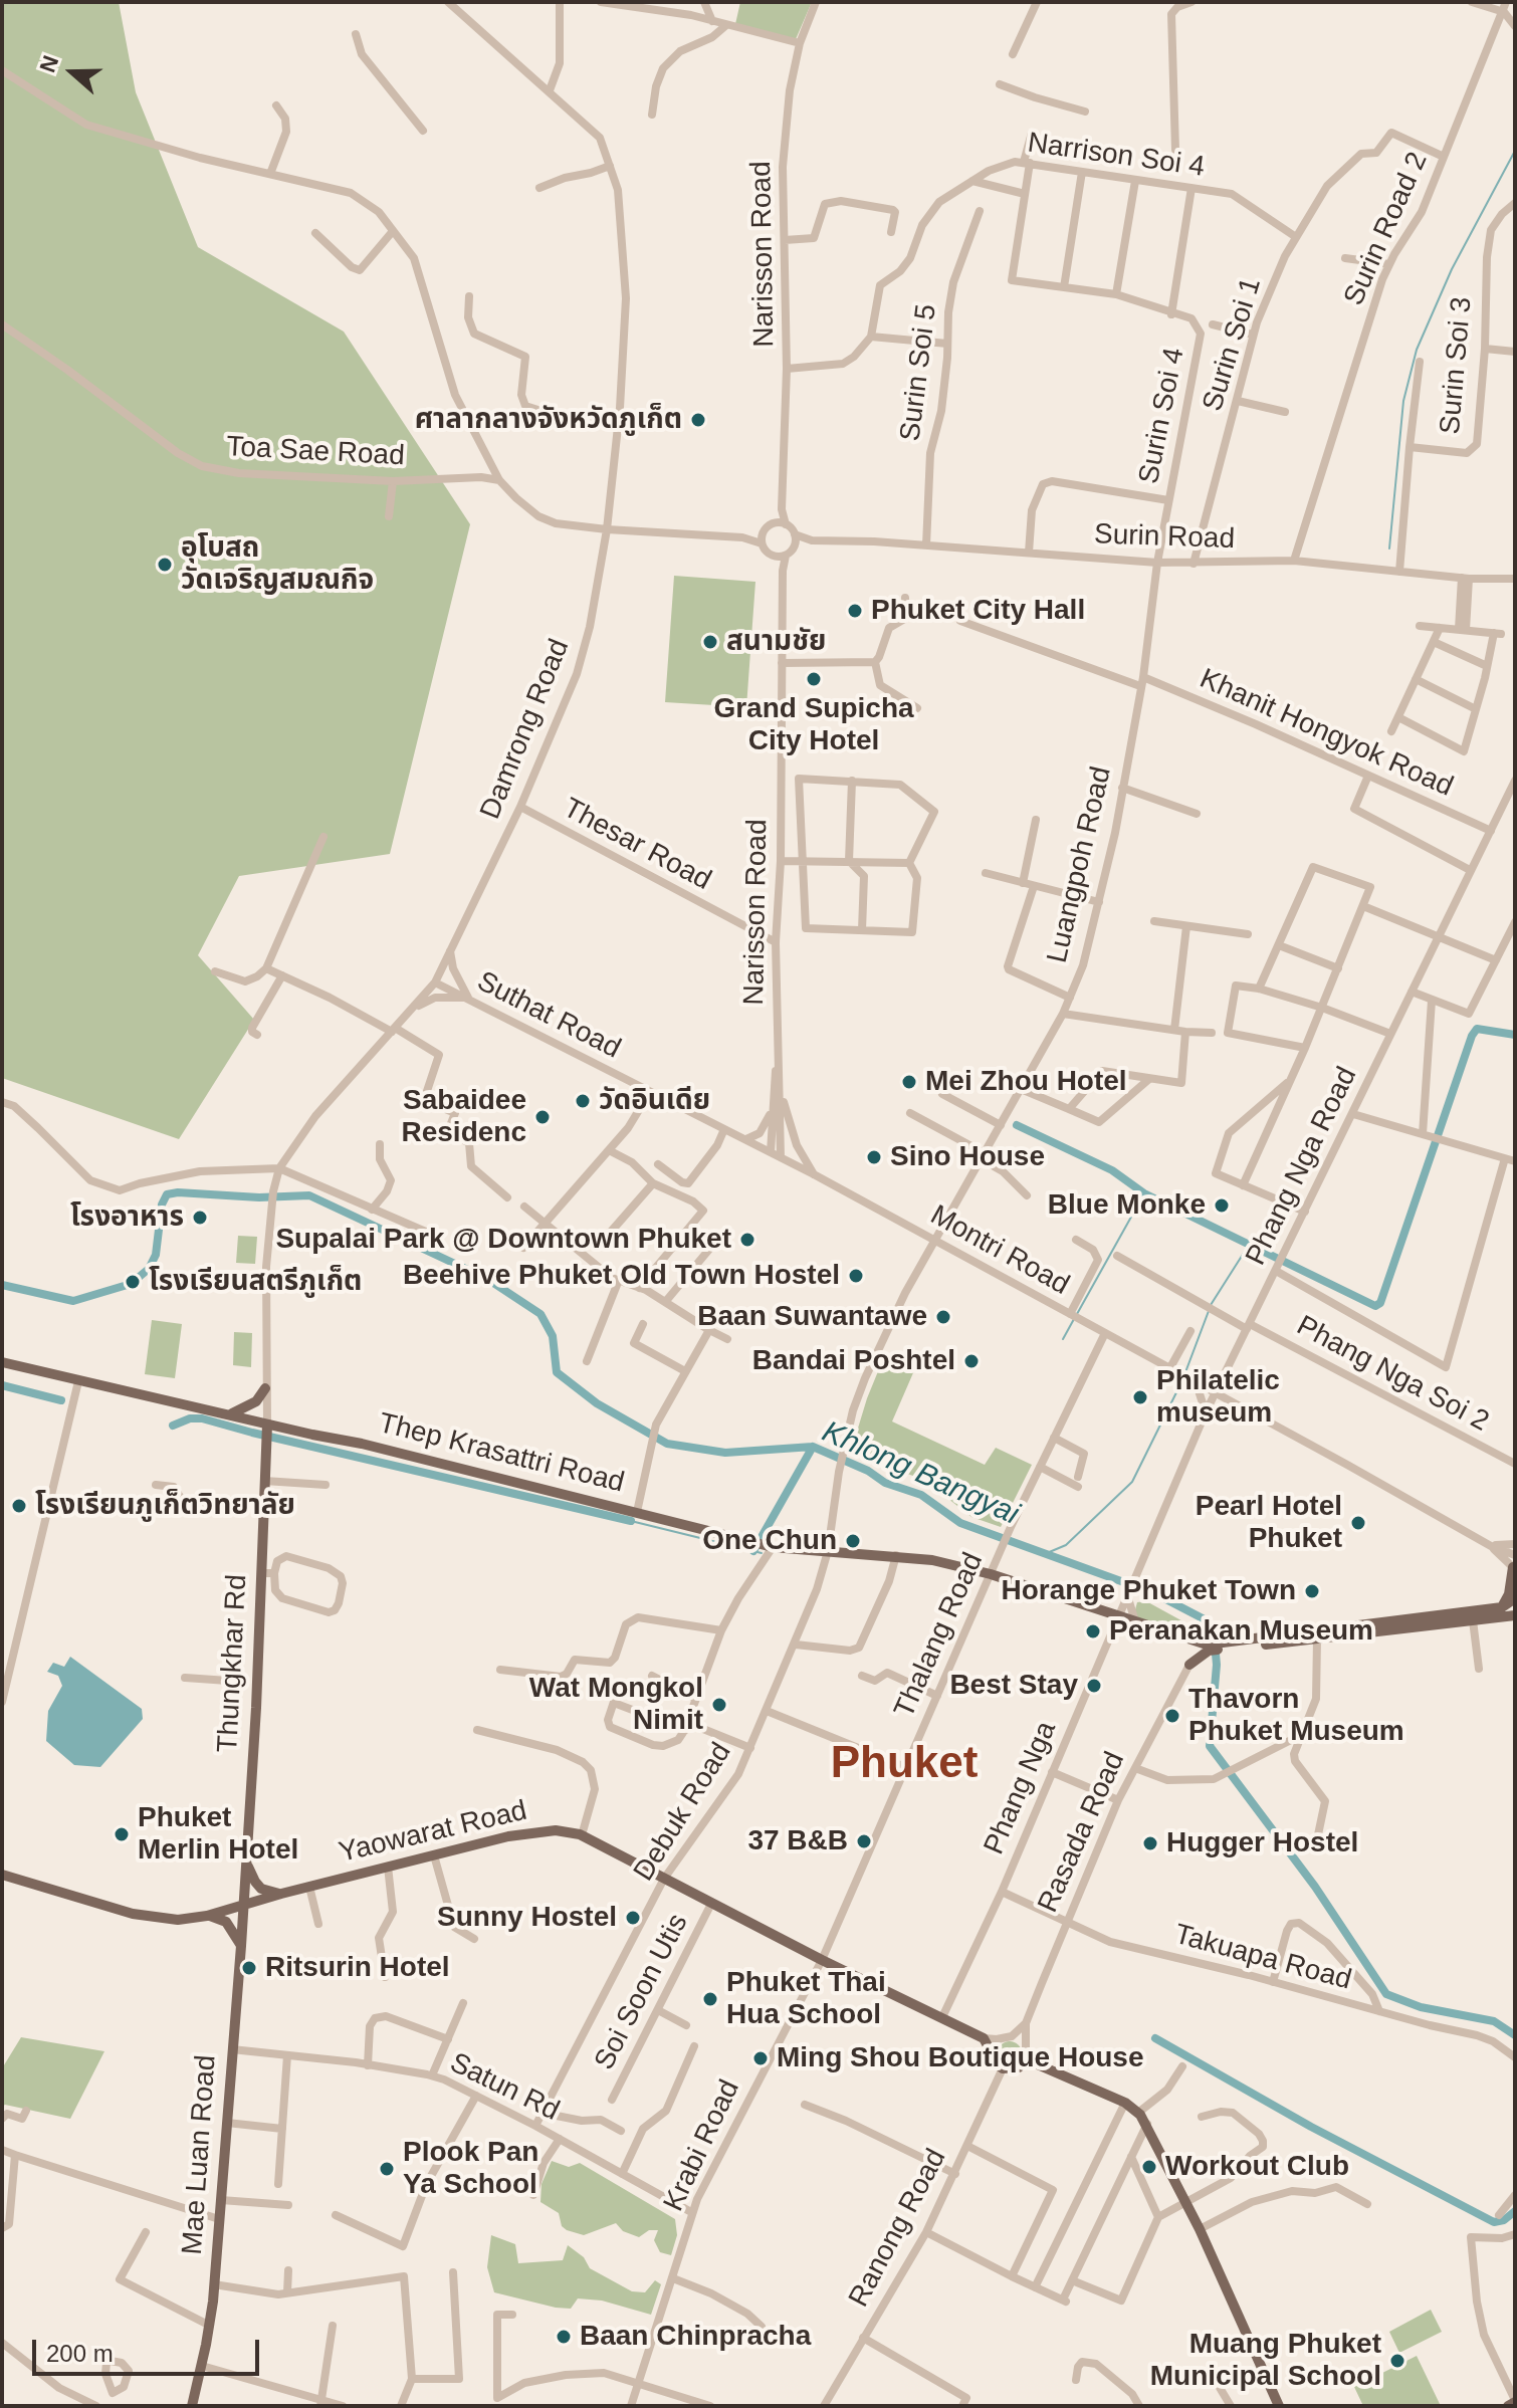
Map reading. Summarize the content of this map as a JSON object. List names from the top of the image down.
{
  "streets": {
    "main road": [
      "Thep Krasattri Road",
      "Thungkhar Rd",
      "Yaowarat Road",
      "Rasada Road",
      "Mae Luan Road"
    ],
    "street": [
      "Narrison Soi 4",
      "Surin Road 2",
      "Narisson Road",
      "Surin Soi 1",
      "Surin Soi 3",
      "Surin Soi 5",
      "Surin Soi 4",
      "Toa Sae Road",
      "Surin Road",
      "Damrong Road",
      "Khanit Hongyok Road",
      "Thesar Road",
      "Luangpoh Road",
      "Suthat Road",
      "Phang Nga Road",
      "Montri Road",
      "Phang Nga Soi 2",
      "Thalang Road",
      "Phang Nga",
      "Debuk Road",
      "Takuapa Road",
      "Soi Soon Utis",
      "Satun Rd",
      "Krabi Road",
      "Ranong Road"
    ]
  },
  "crossings": [
    ["Narrison Soi 4", "Surin Soi 1"],
    ["Surin Road 2", "Surin Soi 1"],
    ["Surin Road 2", "Surin Road"],
    ["Narisson Road", "Surin Road"],
    ["Narisson Road", "Thesar Road"],
    ["Narisson Road", "Suthat Road"],
    ["Narisson Road", "Montri Road"],
    ["Surin Soi 1", "Surin Road"],
    ["Surin Soi 3", "Surin Road"],
    ["Surin Soi 5", "Surin Road"],
    ["Surin Soi 4", "Surin Road"],
    ["Surin Soi 4", "Luangpoh Road"],
    ["Surin Road", "Luangpoh Road"],
    ["Damrong Road", "Thesar Road"],
    ["Damrong Road", "Suthat Road"],
    ["Damrong Road", "Thep Krasattri Road"],
    ["Damrong Road", "Thungkhar Rd"],
    ["Khanit Hongyok Road", "Luangpoh Road"],
    ["Khanit Hongyok Road", "Phang Nga Road"],
    ["Luangpoh Road", "Montri Road"],
    ["Luangpoh Road", "Debuk Road"],
    ["Suthat Road", "Montri Road"],
    ["Phang Nga Road", "Montri Road"],
    ["Phang Nga Road", "Phang Nga Soi 2"],
    ["Phang Nga Road", "Phang Nga"],
    ["Montri Road", "Thalang Road"],
    ["Montri Road", "Debuk Road"],
    ["Thep Krasattri Road", "Thalang Road"],
    ["Thep Krasattri Road", "Thungkhar Rd"],
    ["Thep Krasattri Road", "Phang Nga"],
    ["Thep Krasattri Road", "Debuk Road"],
    ["Thep Krasattri Road", "Rasada Road"],
    ["Thalang Road", "Yaowarat Road"],
    ["Thalang Road", "Krabi Road"],
    ["Thungkhar Rd", "Yaowarat Road"],
    ["Thungkhar Rd", "Mae Luan Road"],
    ["Phang Nga", "Yaowarat Road"],
    ["Phang Nga", "Takuapa Road"],
    ["Debuk Road", "Yaowarat Road"],
    ["Debuk Road", "Satun Rd"],
    ["Yaowarat Road", "Soi Soon Utis"],
    ["Yaowarat Road", "Krabi Road"],
    ["Yaowarat Road", "Mae Luan Road"],
    ["Rasada Road", "Takuapa Road"],
    ["Satun Rd", "Krabi Road"],
    ["Satun Rd", "Mae Luan Road"]
  ],
  "districts": ["Phuket"],
  "water": ["Khlong Bangyai"],
  "places": [
    "ศาลากลางจังหวัดภูเก็ต",
    "อุโบสถ วัดเจริญสมณกิจ",
    "Phuket City Hall",
    "สนามชัย",
    "Grand Supicha City Hotel",
    "Mei Zhou Hotel",
    "วัดอินเดีย",
    "Sabaidee Residenc",
    "Sino House",
    "Blue Monke",
    "โรงอาหาร",
    "Supalai Park @ Downtown Phuket",
    "Beehive Phuket Old Town Hostel",
    "โรงเรียนสตรีภูเก็ต",
    "Baan Suwantawe",
    "Bandai Poshtel",
    "Philatelic museum",
    "โรงเรียนภูเก็ตวิทยาลัย",
    "Pearl Hotel Phuket",
    "One Chun",
    "Horange Phuket Town",
    "Peranakan Museum",
    "Best Stay",
    "Wat Mongkol Nimit",
    "Thavorn Phuket Museum",
    "Phuket Merlin Hotel",
    "37 B&B",
    "Hugger Hostel",
    "Sunny Hostel",
    "Ritsurin Hotel",
    "Phuket Thai Hua School",
    "Ming Shou Boutique House",
    "Workout Club",
    "Plook Pan Ya School",
    "Baan Chinpracha",
    "Muang Phuket Municipal School"
  ],
  "scale_bar": "200 m",
  "north": "left"
}
